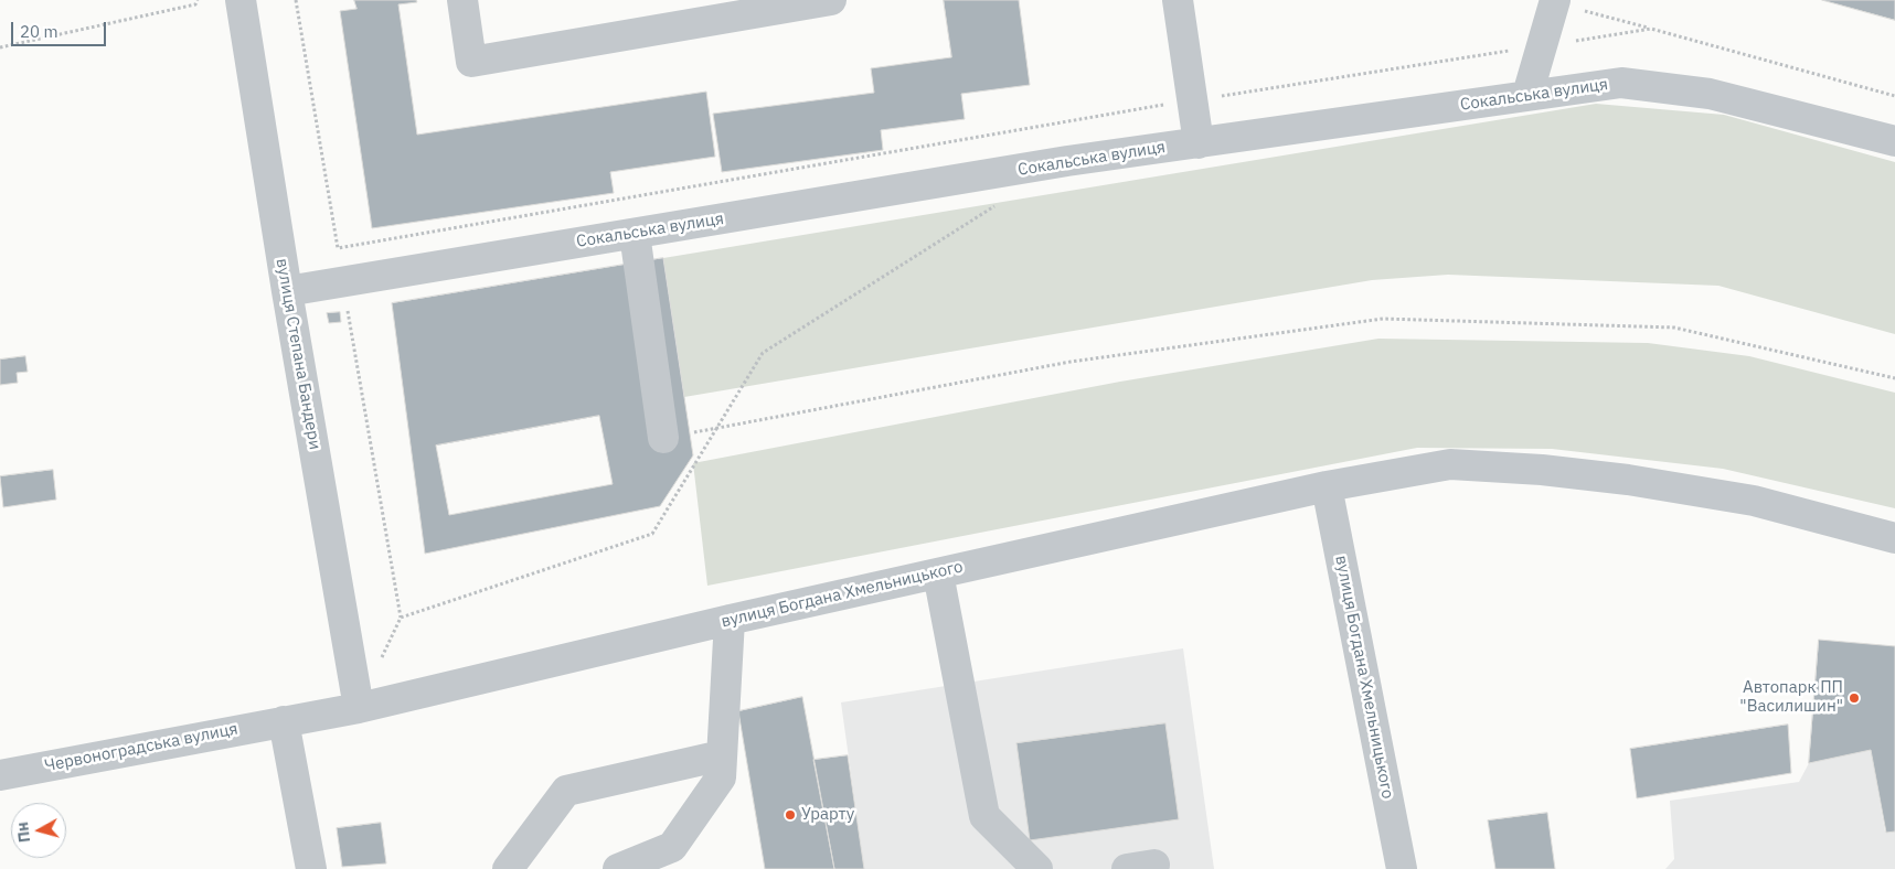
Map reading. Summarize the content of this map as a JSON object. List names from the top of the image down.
{
  "streets": {
    "street": [
      "Сокальська вулиця",
      "вулиця Степана Бандери",
      "вулиця Богдана Хмельницького",
      "Червоноградська вулиця"
    ]
  },
  "crossings": [
    ["Сокальська вулиця", "вулиця Степана Бандери"],
    ["вулиця Степана Бандери", "вулиця Богдана Хмельницького"],
    ["вулиця Богдана Хмельницького", "Червоноградська вулиця"]
  ],
  "places": ["Автопарк ПП \"Василишин\"", "Урарту"],
  "scale_bar": "20 m",
  "north": "left"
}
